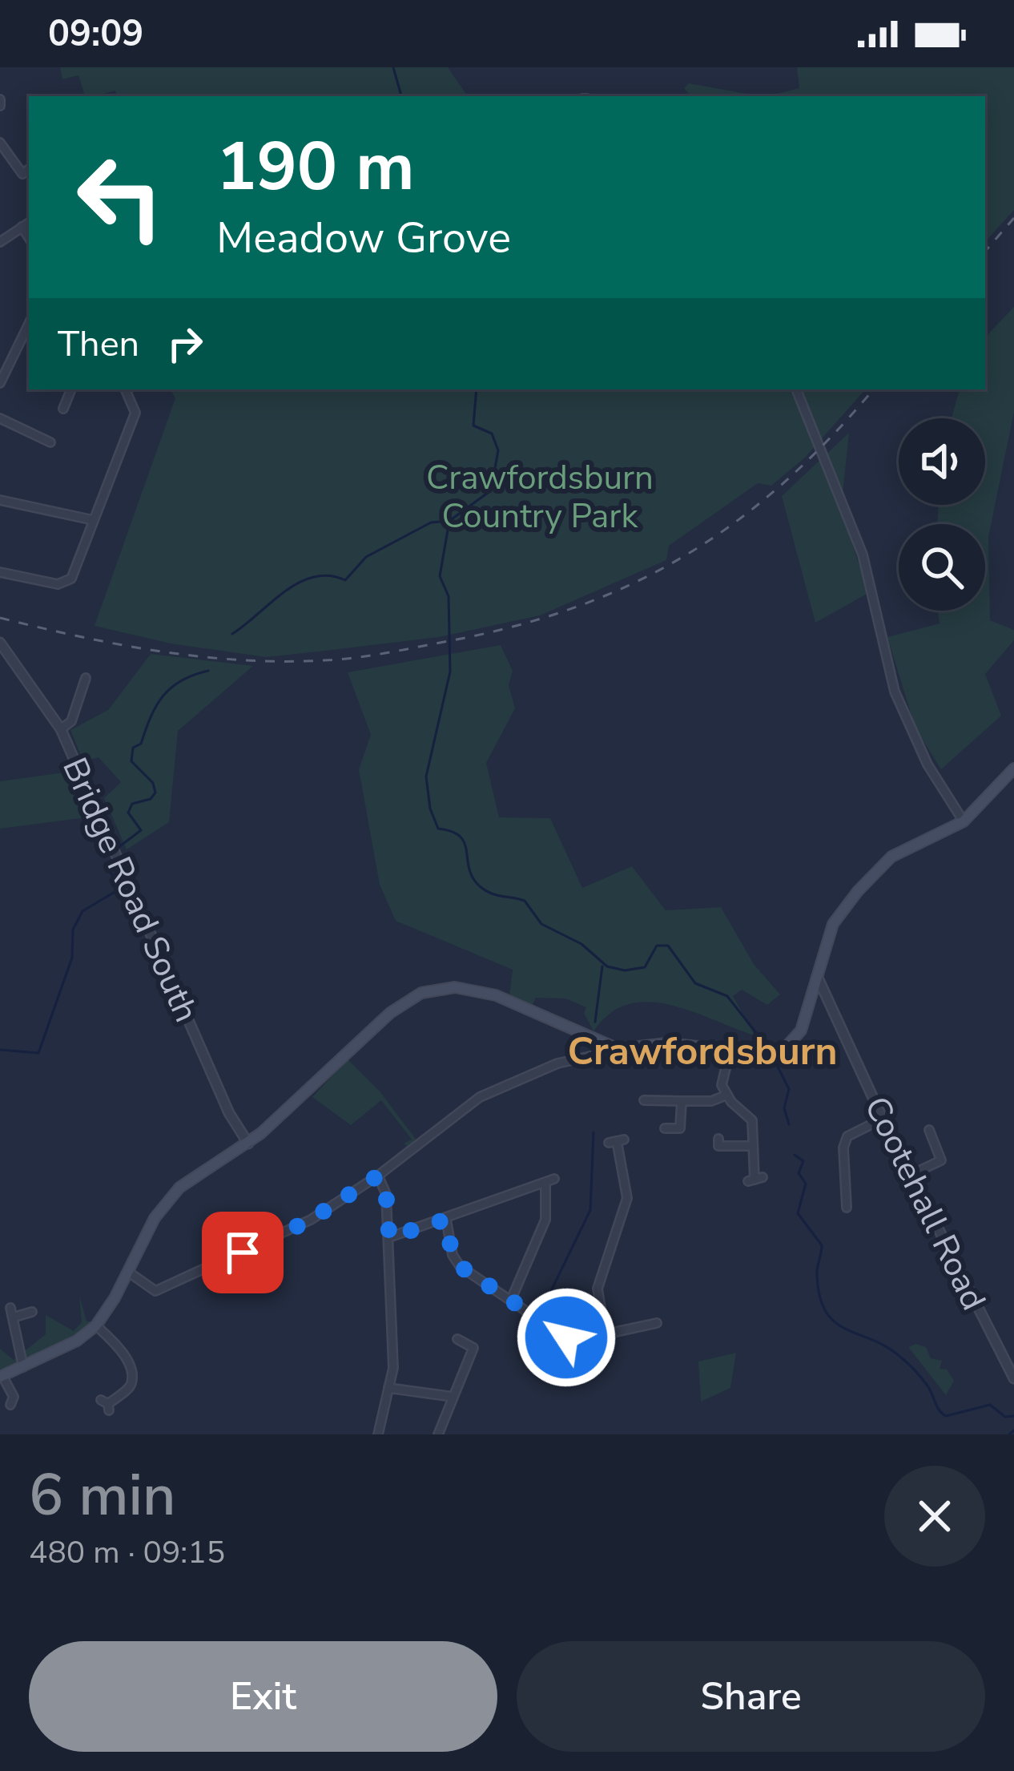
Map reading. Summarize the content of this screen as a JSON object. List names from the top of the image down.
{
  "streets": {
    "street": ["Bridge Road South", "Cootehall Road"]
  },
  "districts": ["Crawfordsburn"],
  "parks": ["Crawfordsburn Country Park"],
  "page": {
    "status": "09:09",
    "turn": ["190 m", "Meadow Grove"],
    "then": "Then",
    "heading": ["6 min", "480 m · 09:15"],
    "buttons": ["Exit", "Share"]
  }
}
